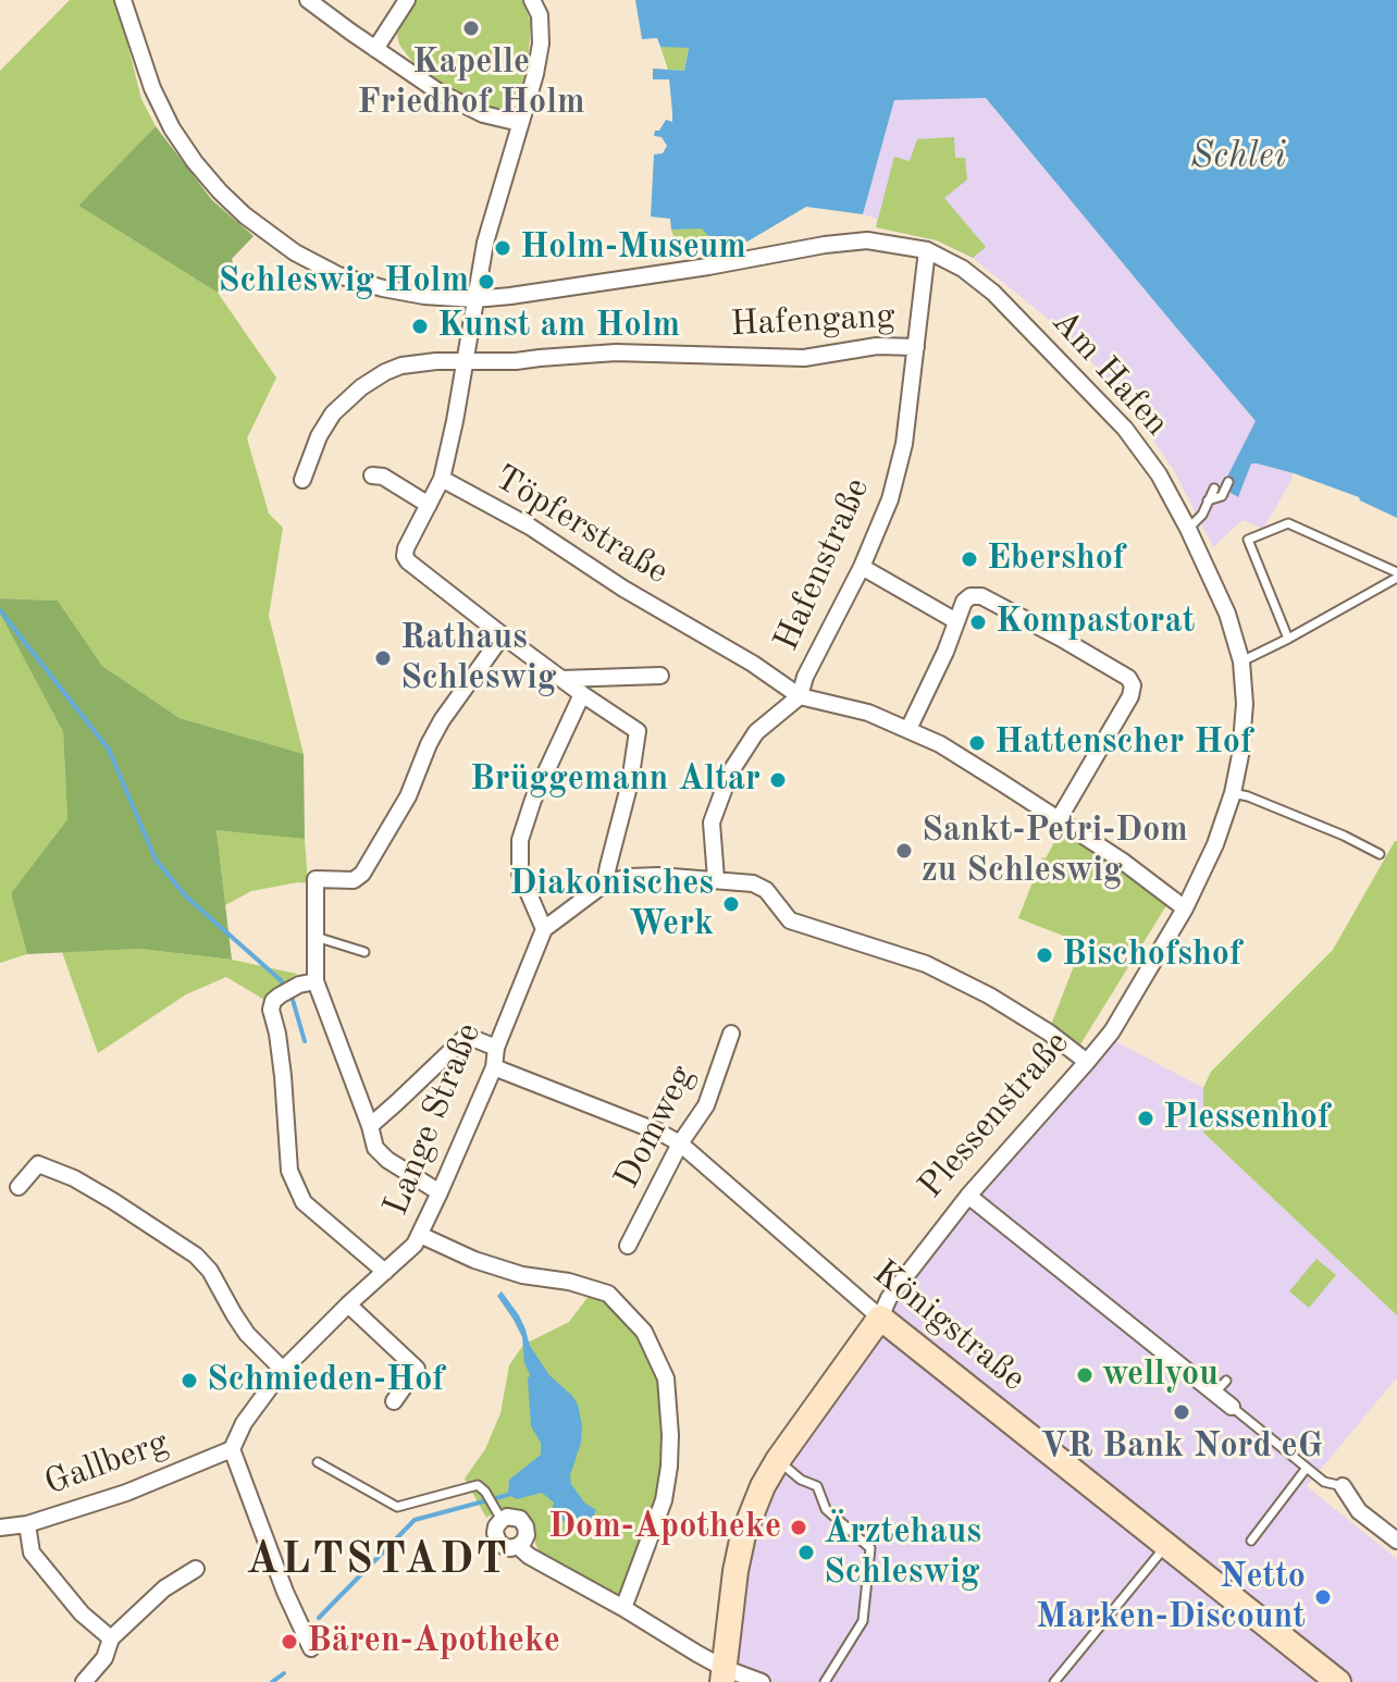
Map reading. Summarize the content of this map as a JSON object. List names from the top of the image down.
{
  "streets": {
    "street": [
      "Hafengang",
      "Am Hafen",
      "Töpferstraße",
      "Hafenstraße",
      "Plessenstraße",
      "Lange Straße",
      "Domweg",
      "Königstraße",
      "Gallberg"
    ]
  },
  "crossings": [
    ["Hafengang", "Hafenstraße"],
    ["Am Hafen", "Hafenstraße"],
    ["Am Hafen", "Plessenstraße"],
    ["Töpferstraße", "Hafenstraße"],
    ["Plessenstraße", "Königstraße"],
    ["Lange Straße", "Königstraße"],
    ["Lange Straße", "Gallberg"],
    ["Domweg", "Königstraße"]
  ],
  "districts": ["ALTSTADT"],
  "water": ["Schlei"],
  "places": [
    "Kapelle Friedhof Holm",
    "Holm-Museum",
    "Schleswig Holm",
    "Kunst am Holm",
    "Ebershof",
    "Kompastorat",
    "Rathaus Schleswig",
    "Hattenscher Hof",
    "Brüggemann Altar",
    "Sankt-Petri-Dom zu Schleswig",
    "Diakonisches Werk",
    "Bischofshof",
    "Plessenhof",
    "wellyou",
    "Schmieden-Hof",
    "VR Bank Nord eG",
    "Dom-Apotheke",
    "Ärztehaus Schleswig",
    "Netto Marken-Discount",
    "Bären-Apotheke"
  ]
}
